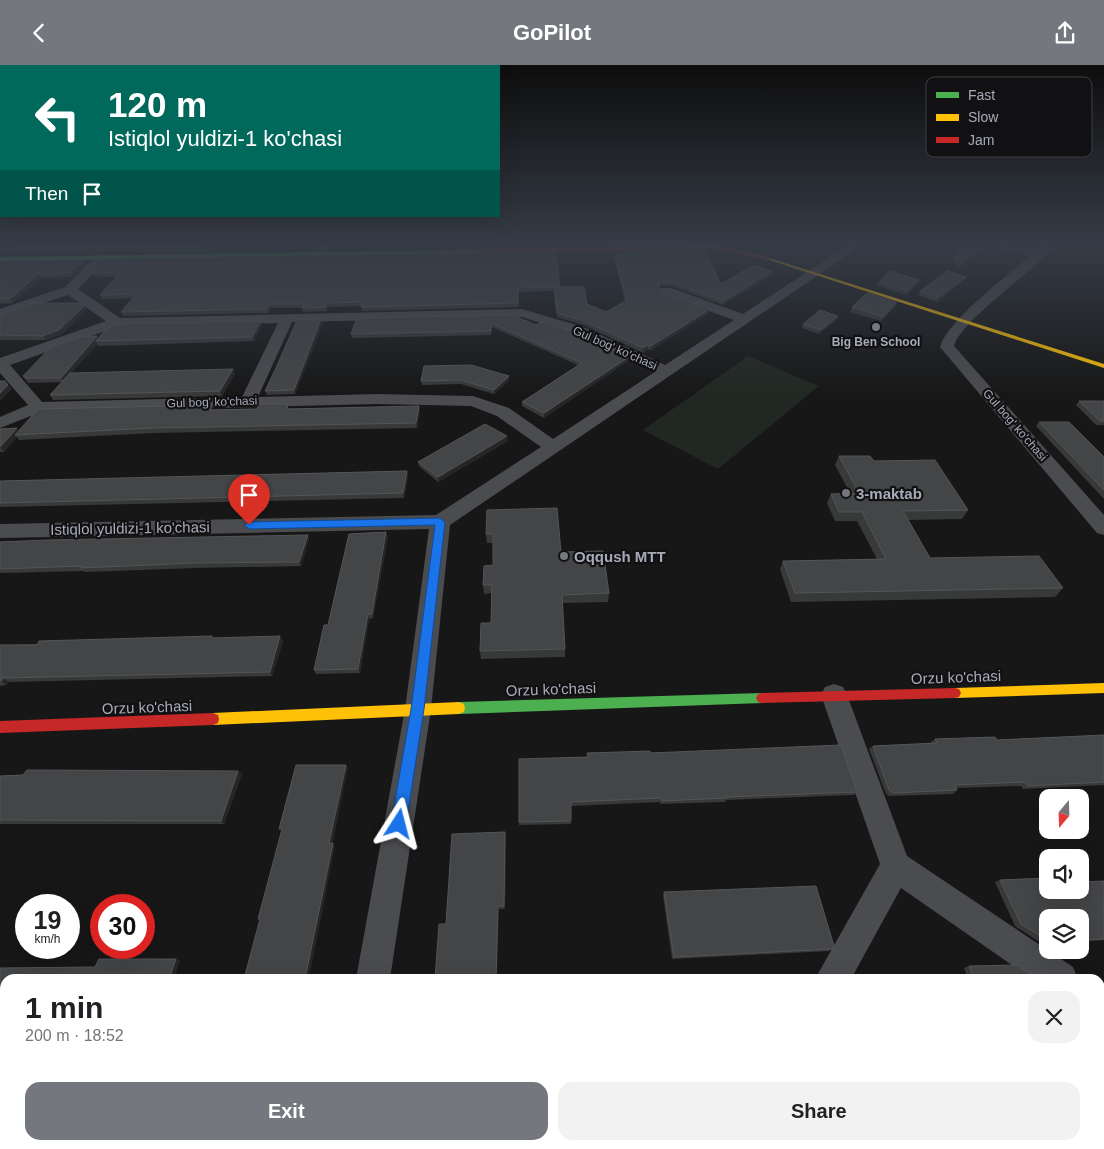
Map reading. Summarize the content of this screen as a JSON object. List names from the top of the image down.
{
  "streets": {
    "street": ["Gul bog' ko'chasi", "Istiqlol yuldizi-1 ko'chasi", "Orzu ko'chasi"]
  },
  "crossings": [
    ["Gul bog' ko'chasi", "Istiqlol yuldizi-1 ko'chasi"]
  ],
  "places": ["Big Ben School", "3-maktab", "Oqqush MTT"],
  "legend": ["Fast", "Slow", "Jam"],
  "north": "bottom",
  "page": {
    "header": "GoPilot",
    "turn": ["120 m", "Istiqlol yuldizi-1 ko'chasi"],
    "then": "Then",
    "speed": "19 km/h",
    "limit": "30",
    "heading": ["1 min", "200 m · 18:52"],
    "buttons": ["Exit", "Share"]
  }
}
